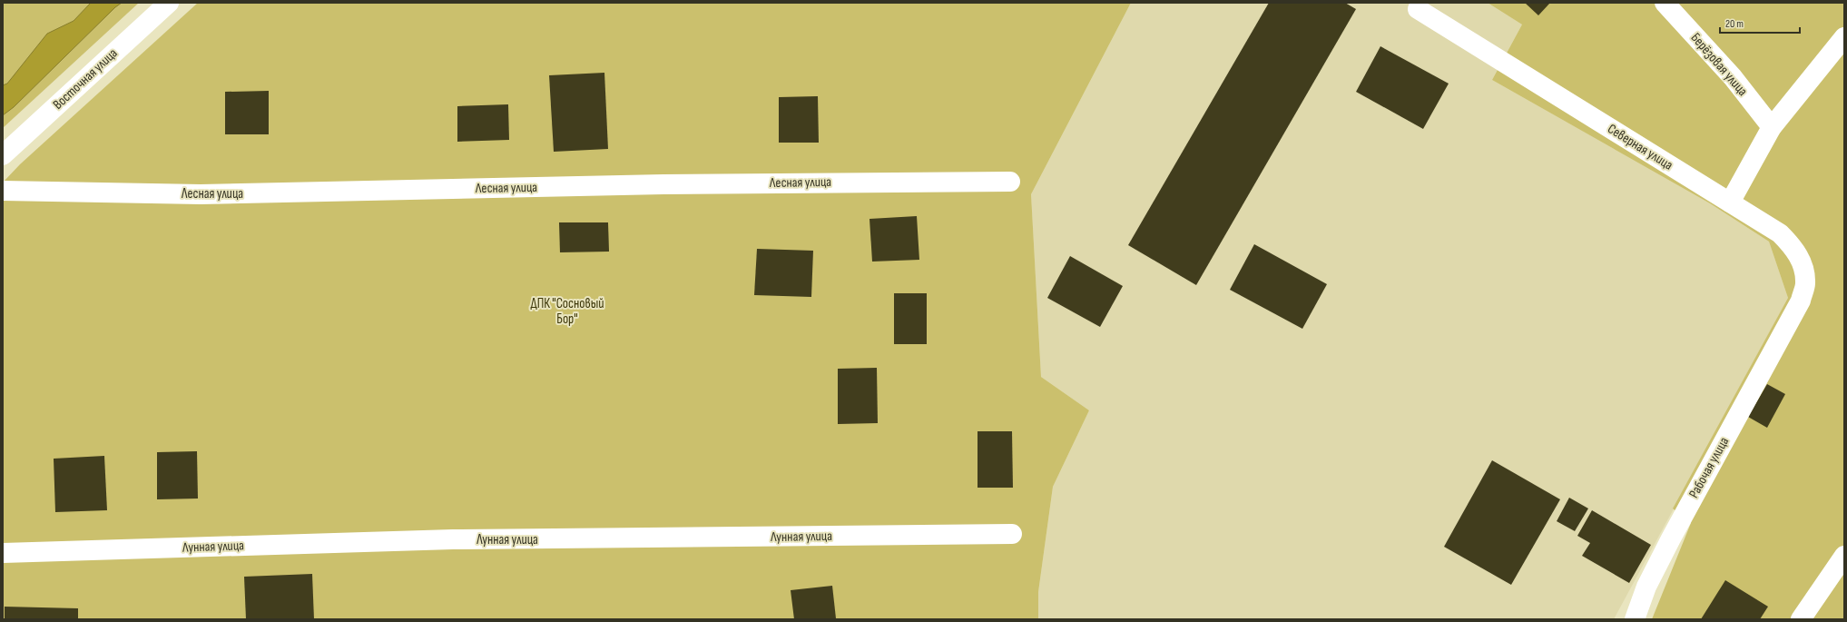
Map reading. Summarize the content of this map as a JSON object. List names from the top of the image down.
{
  "streets": {
    "street": [
      "Берёзовая улица",
      "Восточная улица",
      "Северная улица",
      "Лесная улица",
      "Рабочая улица",
      "Лунная улица"
    ]
  },
  "crossings": [
    ["Северная улица", "Рабочая улица"]
  ],
  "parks": ["ДПК \"Сосновый Бор\""],
  "scale_bar": "20 m"
}
